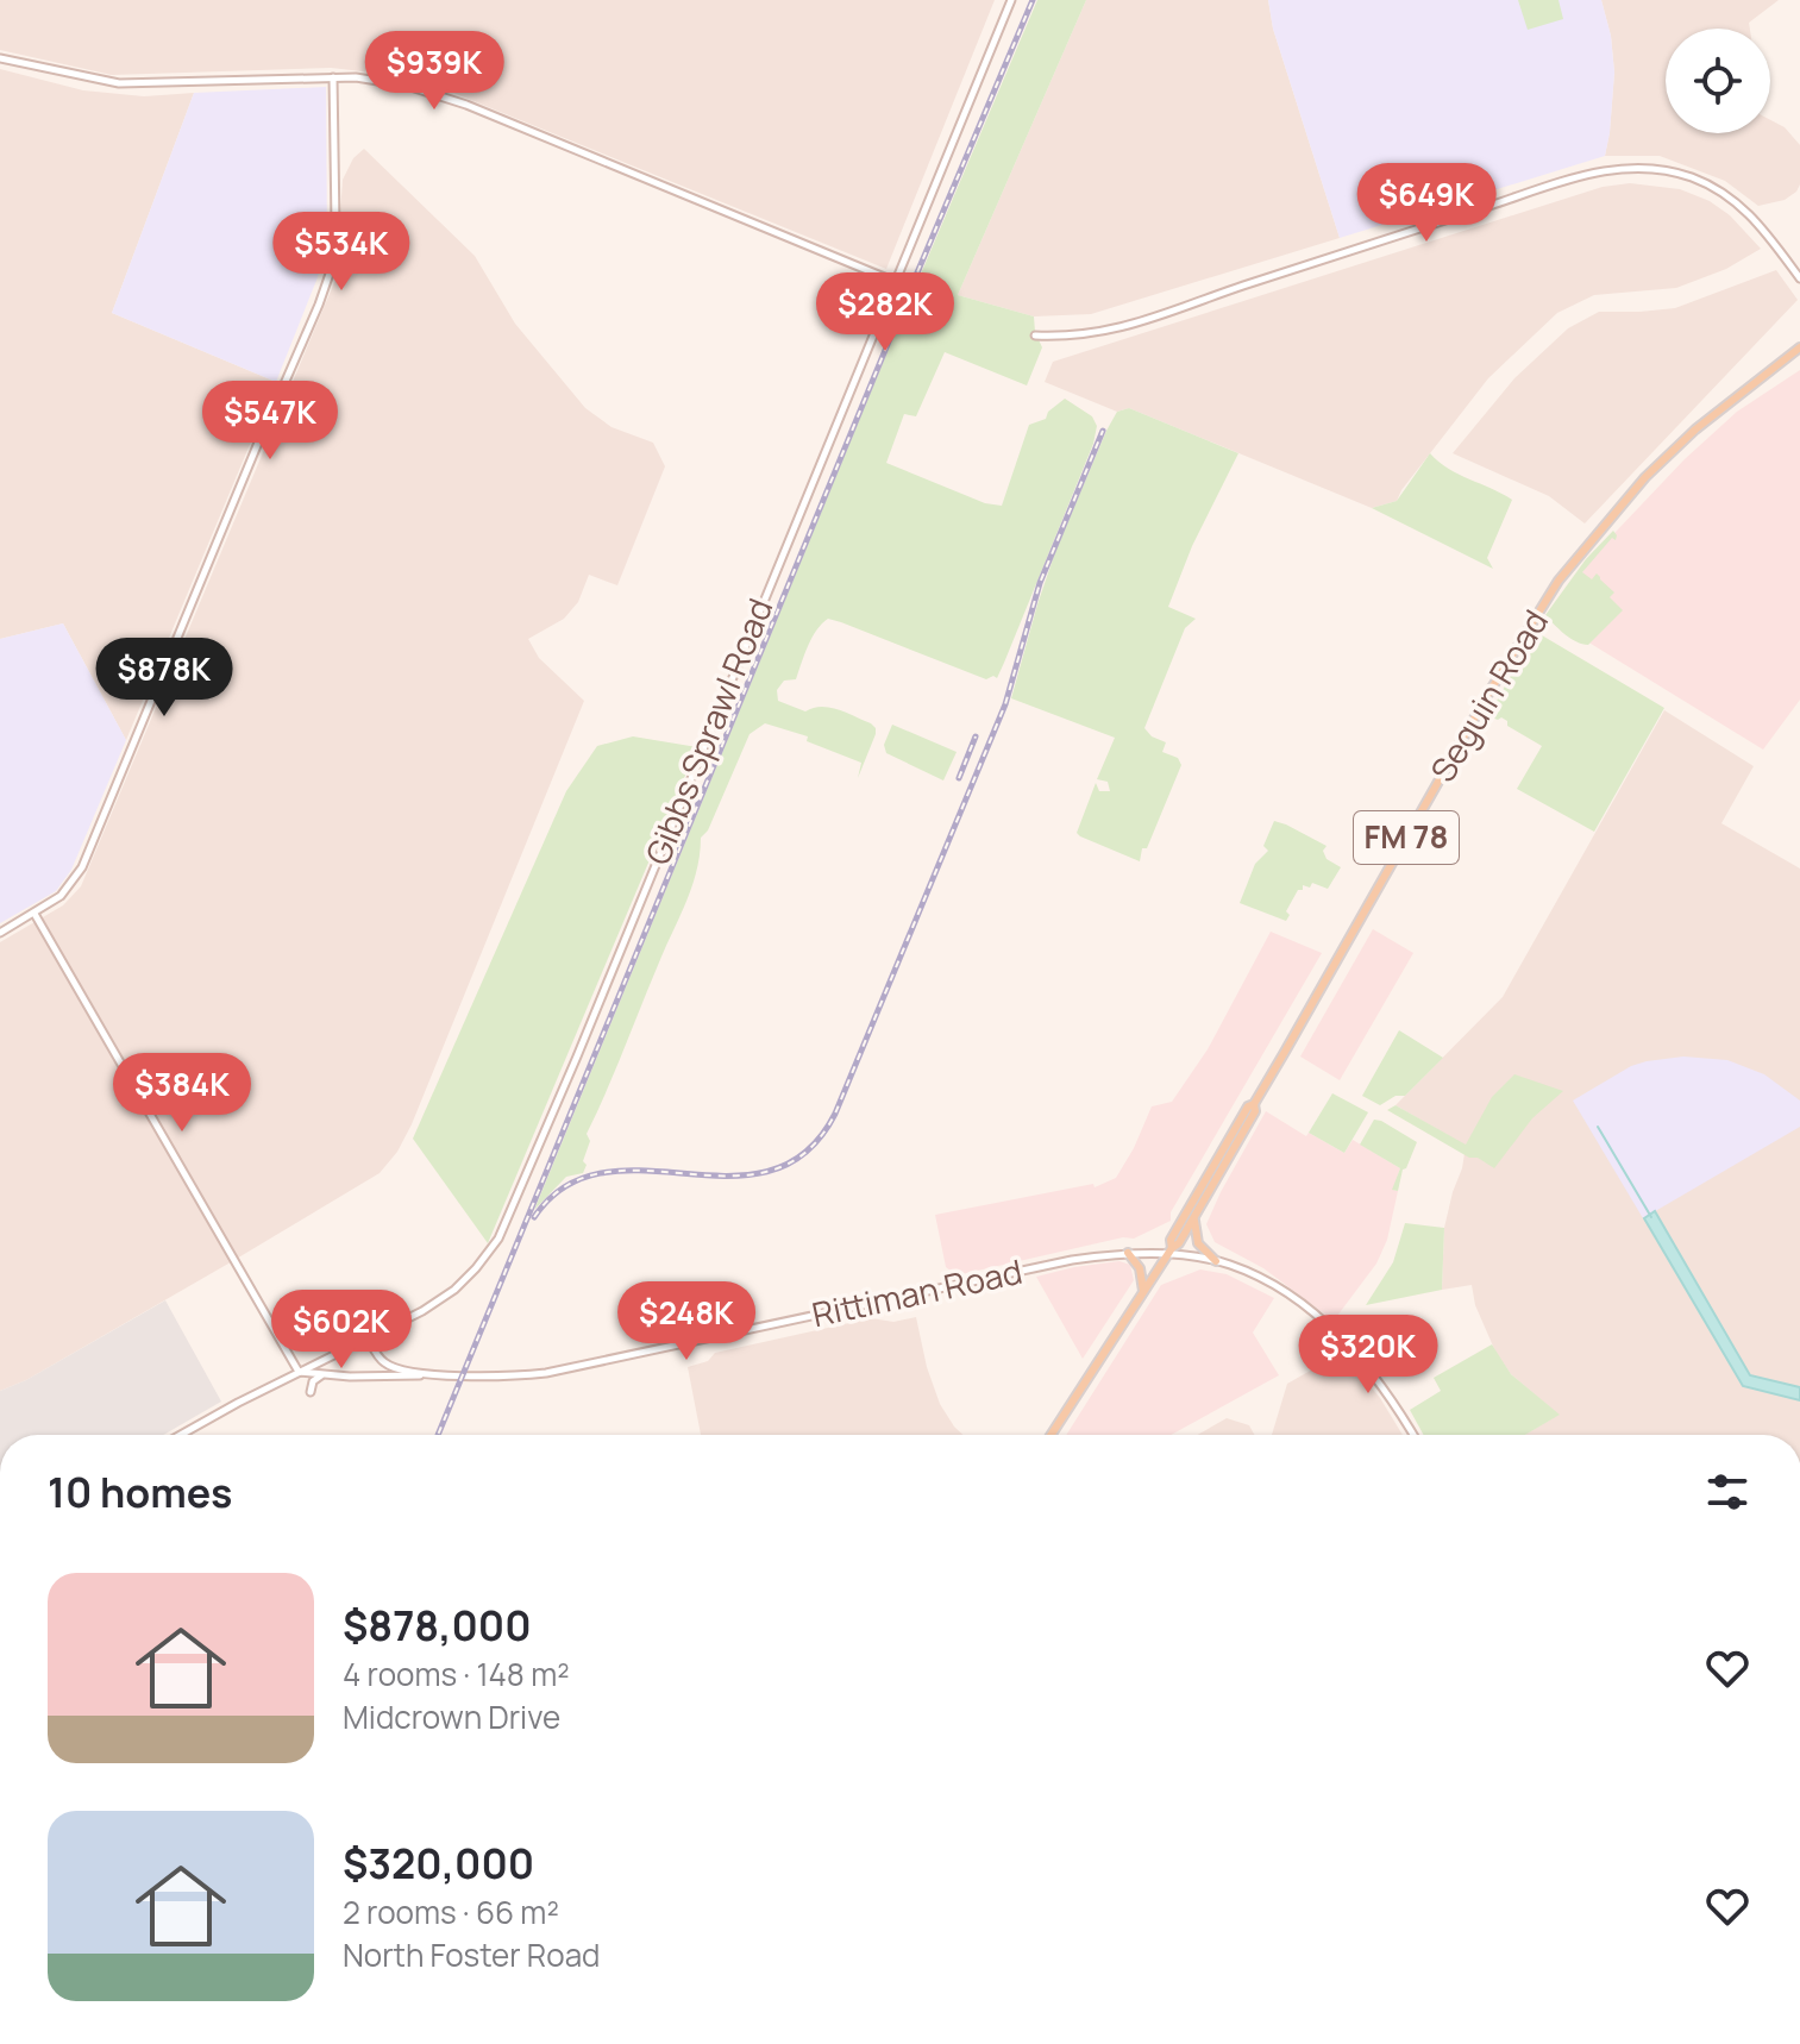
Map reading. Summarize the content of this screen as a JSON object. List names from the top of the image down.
{
  "streets": {
    "main road": ["Seguin Road", "FM 78"],
    "street": ["Gibbs Sprawl Road", "Rittiman Road"]
  },
  "crossings": [
    ["Seguin Road", "Rittiman Road"],
    ["Gibbs Sprawl Road", "Rittiman Road"]
  ],
  "page": {
    "price": [
      "$939K",
      "$649K",
      "$534K",
      "$282K",
      "$547K",
      "$878K",
      "$384K",
      "$248K",
      "$602K",
      "$320K"
    ],
    "heading": "10 homes",
    "list": [
      {
        "name": "$878,000",
        "note": "4 rooms · 148 m² · Midcrown Drive"
      },
      {
        "name": "$320,000",
        "note": "2 rooms · 66 m² · North Foster Road"
      }
    ]
  }
}
